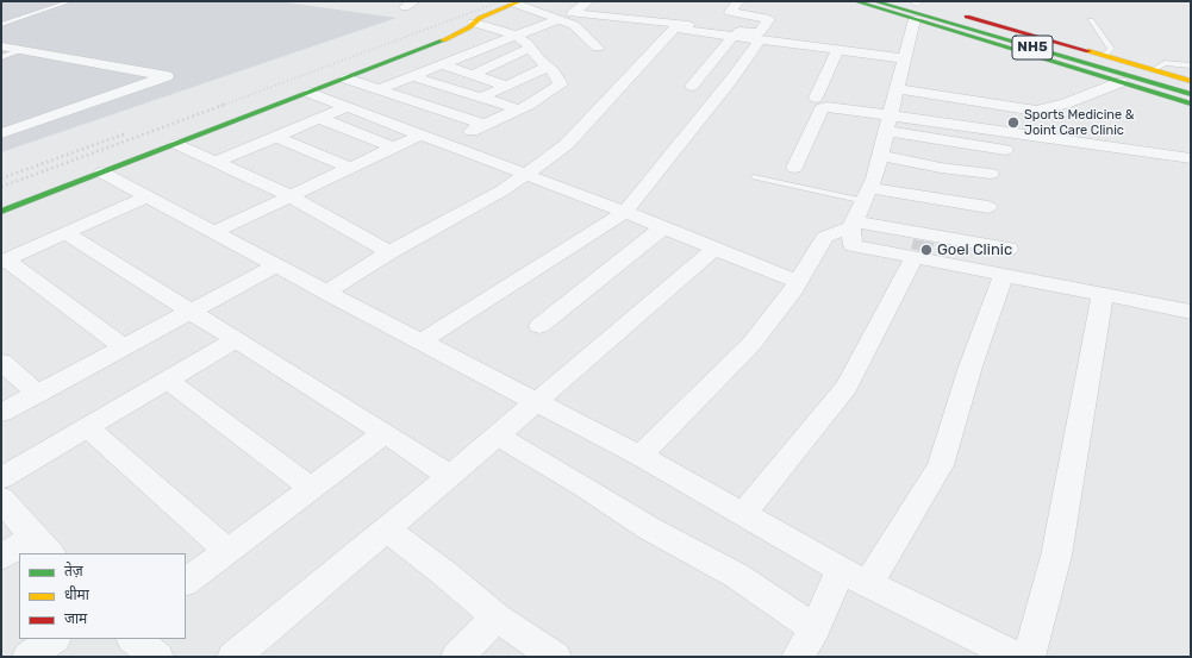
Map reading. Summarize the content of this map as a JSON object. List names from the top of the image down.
{
  "streets": {
    "main road": ["NH5"]
  },
  "places": ["Sports Medicine & Joint Care Clinic", "Goel Clinic"],
  "legend": ["तेज़", "धीमा", "जाम"]
}
